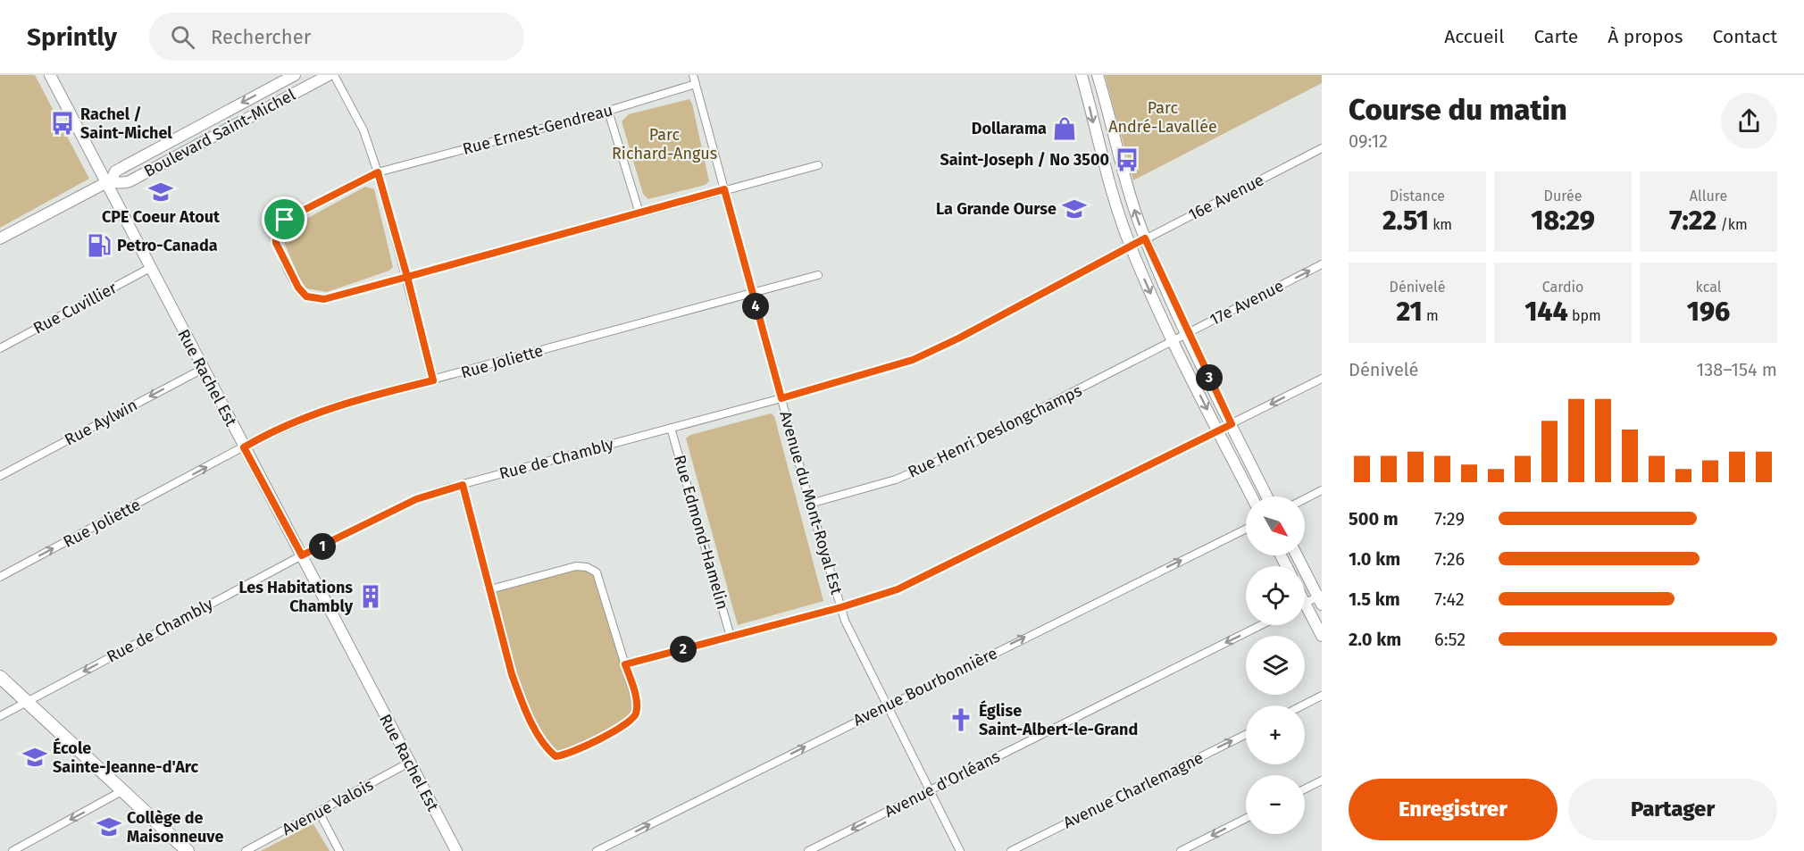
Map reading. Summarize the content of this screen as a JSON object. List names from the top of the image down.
{
  "streets": {
    "main road": ["Boulevard Saint-Michel", "Rue Rachel Est"],
    "street": [
      "Rue Ernest-Gendreau",
      "16e Avenue",
      "17e Avenue",
      "Rue Cuvillier",
      "Rue Joliette",
      "Rue Aylwin",
      "Rue Henri Deslongchamps",
      "Rue de Chambly",
      "Avenue du Mont-Royal Est",
      "Rue Edmond-Hamelin",
      "Avenue Bourbonnière",
      "Avenue d'Orléans",
      "Avenue Charlemagne",
      "Avenue Valois"
    ]
  },
  "crossings": [
    ["Rue Ernest-Gendreau", "Avenue du Mont-Royal Est"],
    ["Boulevard Saint-Michel", "Rue Rachel Est"],
    ["16e Avenue", "Rue de Chambly"],
    ["17e Avenue", "Rue Henri Deslongchamps"],
    ["Rue Cuvillier", "Rue Rachel Est"],
    ["Rue Joliette", "Rue Rachel Est"],
    ["Rue Joliette", "Avenue du Mont-Royal Est"],
    ["Rue Rachel Est", "Rue Aylwin"],
    ["Rue Rachel Est", "Rue de Chambly"],
    ["Rue Rachel Est", "Avenue Valois"],
    ["Rue Henri Deslongchamps", "Avenue du Mont-Royal Est"],
    ["Rue de Chambly", "Avenue du Mont-Royal Est"],
    ["Rue de Chambly", "Rue Edmond-Hamelin"],
    ["Avenue du Mont-Royal Est", "Avenue Bourbonnière"],
    ["Avenue du Mont-Royal Est", "Avenue d'Orléans"]
  ],
  "one_way": [
    "17e Avenue",
    "Rue Aylwin",
    "Avenue Bourbonnière",
    "Avenue d'Orléans",
    "Avenue Charlemagne"
  ],
  "parks": ["Parc André-Lavallée", "Parc Richard-Angus"],
  "places": {
    "bus stop": ["Rachel / Saint-Michel", "Saint-Joseph / No 3500"],
    "shop": ["Dollarama"],
    "school or university": [
      "CPE Coeur Atout",
      "La Grande Ourse",
      "École Sainte-Jeanne-d'Arc",
      "Collège de Maisonneuve"
    ],
    "fuel station": ["Petro-Canada"],
    "building": ["Les Habitations Chambly"],
    "church": ["Église Saint-Albert-le-Grand"]
  },
  "north": "bottom right",
  "page": {
    "header": "Sprintly",
    "search": "Rechercher",
    "nav": [
      "Accueil",
      "Carte",
      "À propos",
      "Contact"
    ],
    "heading": ["Course du matin", "09:12"],
    "stats": [
      ["Distance", "2.51 km"],
      ["Durée", "18:29"],
      ["Allure", "7:22 /km"],
      ["Dénivelé", "21 m"],
      ["Cardio", "144 bpm"],
      ["kcal", "196"]
    ],
    "pins": [
      "4",
      "3",
      "1",
      "2"
    ],
    "chart": ["Dénivelé", "138–154 m"],
    "map_buttons": ["+", "−"],
    "list": [
      {
        "name": "500 m",
        "note": "7:29"
      },
      {
        "name": "1.0 km",
        "note": "7:26"
      },
      {
        "name": "1.5 km",
        "note": "7:42"
      },
      {
        "name": "2.0 km",
        "note": "6:52"
      }
    ],
    "buttons": ["Enregistrer", "Partager"]
  }
}
